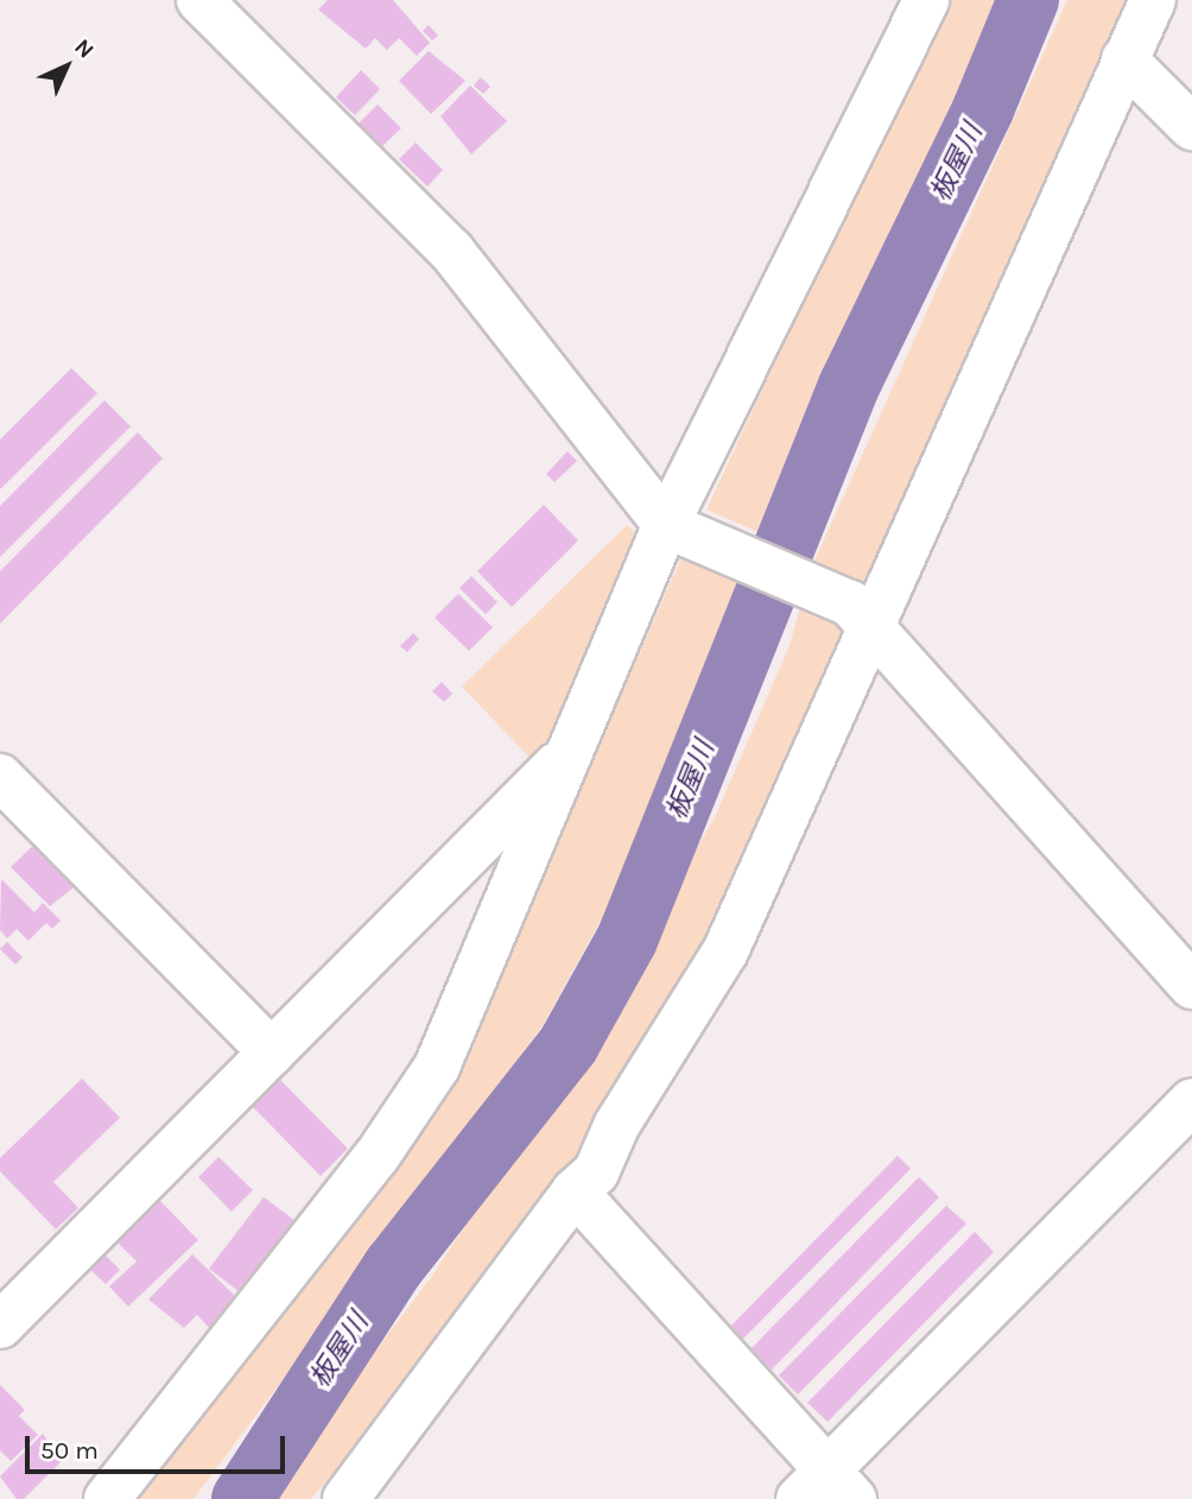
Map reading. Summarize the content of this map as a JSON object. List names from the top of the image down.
{
  "water": ["板屋川"],
  "scale_bar": "50 m",
  "north": "top right"
}
